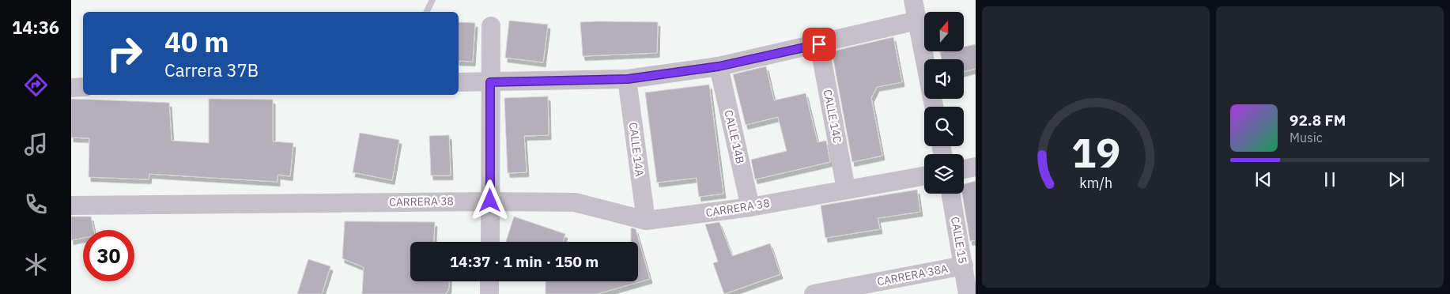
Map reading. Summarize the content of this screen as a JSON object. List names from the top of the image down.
{
  "streets": {
    "street": [
      "CALLE 14C",
      "CALLE 14B",
      "CALLE 14A",
      "CARRERA 38",
      "CALLE 15",
      "CARRERA 38A"
    ]
  },
  "crossings": [
    ["CALLE 14C", "CARRERA 38"],
    ["CALLE 14B", "CARRERA 38"],
    ["CALLE 14A", "CARRERA 38"],
    ["CALLE 15", "CARRERA 38A"]
  ],
  "north": "top",
  "page": {
    "tabs": "14:36",
    "turn": ["40 m", "Carrera 37B"],
    "song": ["92.8 FM", "Music"],
    "limit": "30",
    "trip": "14:37 · 1 min · 150 m",
    "gauge": ["19", "km/h"]
  }
}
